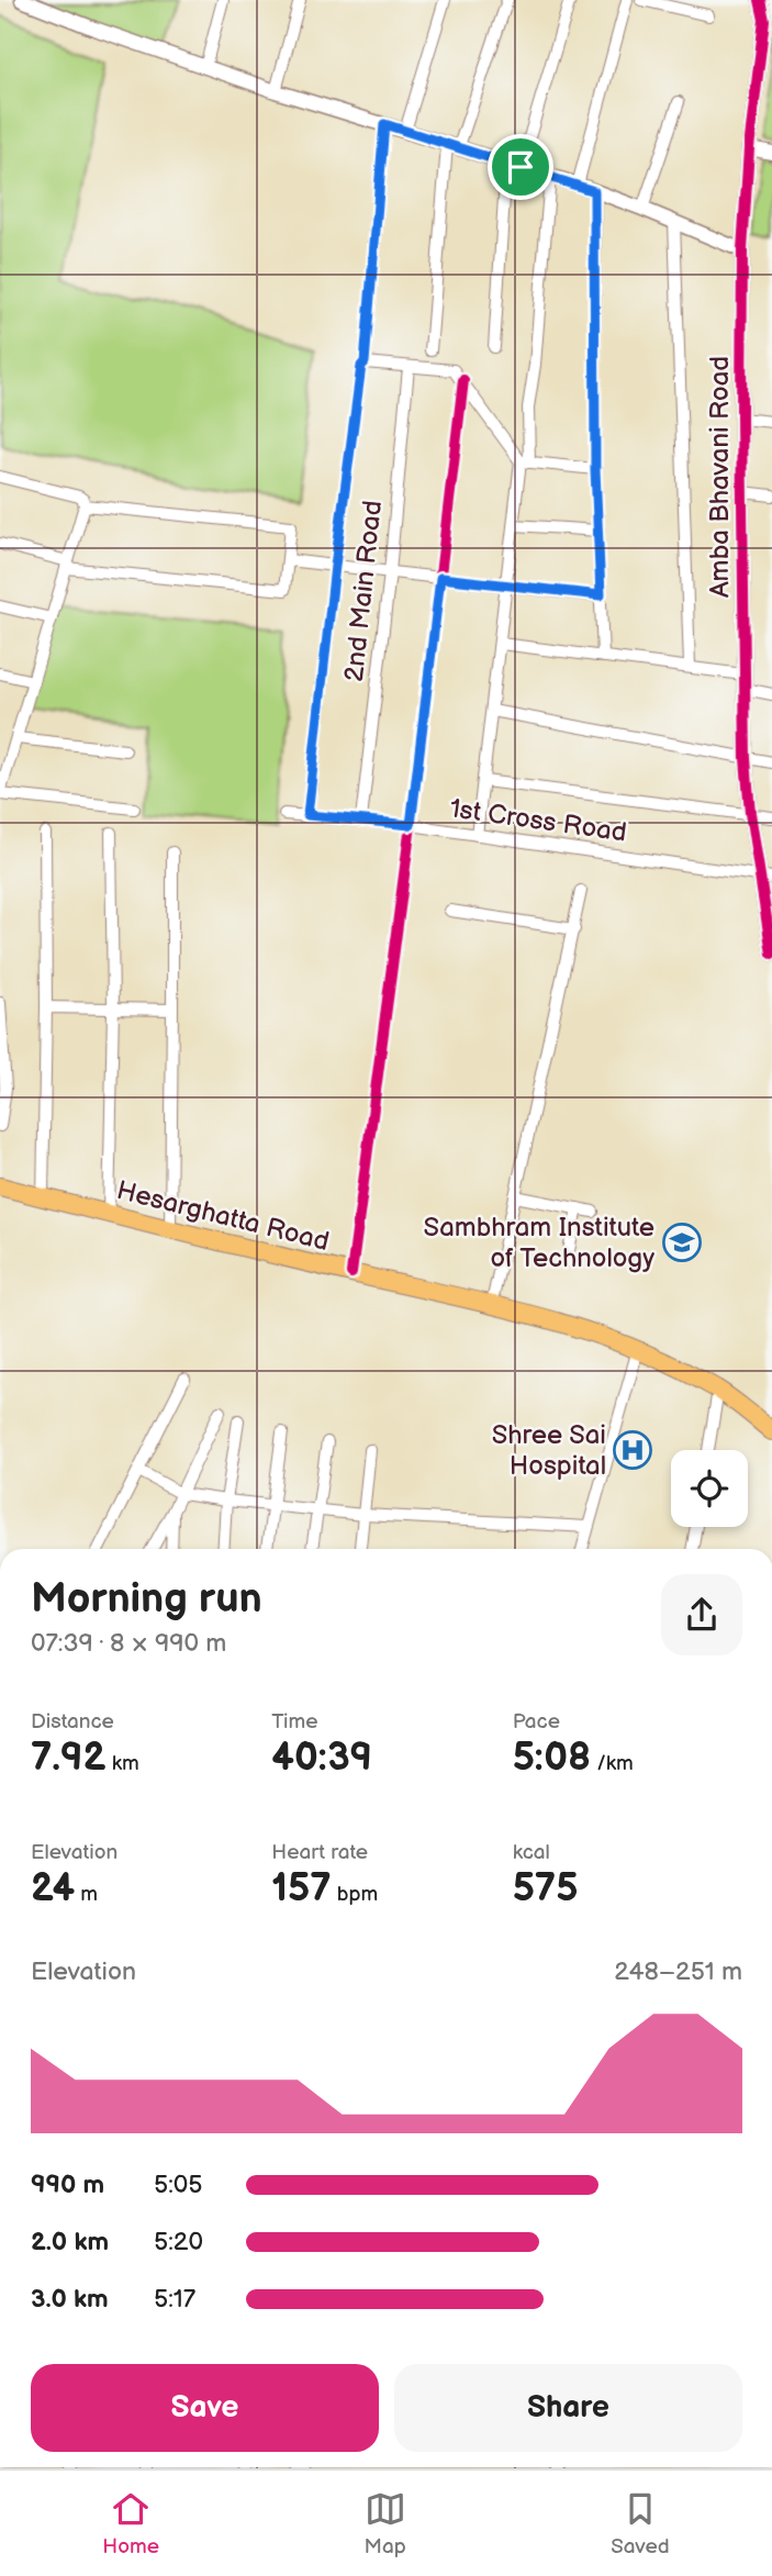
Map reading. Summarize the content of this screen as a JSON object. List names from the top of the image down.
{
  "streets": {
    "main road": ["Hesarghatta Road"],
    "street": ["Amba Bhavani Road", "2nd Main Road", "1st Cross Road"]
  },
  "crossings": [
    ["Amba Bhavani Road", "1st Cross Road"],
    ["2nd Main Road", "1st Cross Road"]
  ],
  "places": {
    "school or university": ["Sambhram Institute of Technology"],
    "hospital": ["Shree Sai Hospital"]
  },
  "page": {
    "heading": ["Morning run", "07:39 · 8 × 990 m"],
    "stats": [
      ["Distance", "7.92 km"],
      ["Time", "40:39"],
      ["Pace", "5:08 /km"],
      ["Elevation", "24 m"],
      ["Heart rate", "157 bpm"],
      ["kcal", "575"]
    ],
    "chart": ["Elevation", "248–251 m"],
    "list": [
      {
        "name": "990 m",
        "note": "5:05"
      },
      {
        "name": "2.0 km",
        "note": "5:20"
      },
      {
        "name": "3.0 km",
        "note": "5:17"
      }
    ],
    "buttons": ["Save", "Share"],
    "tabs": ["Home", "Map", "Saved"]
  }
}
